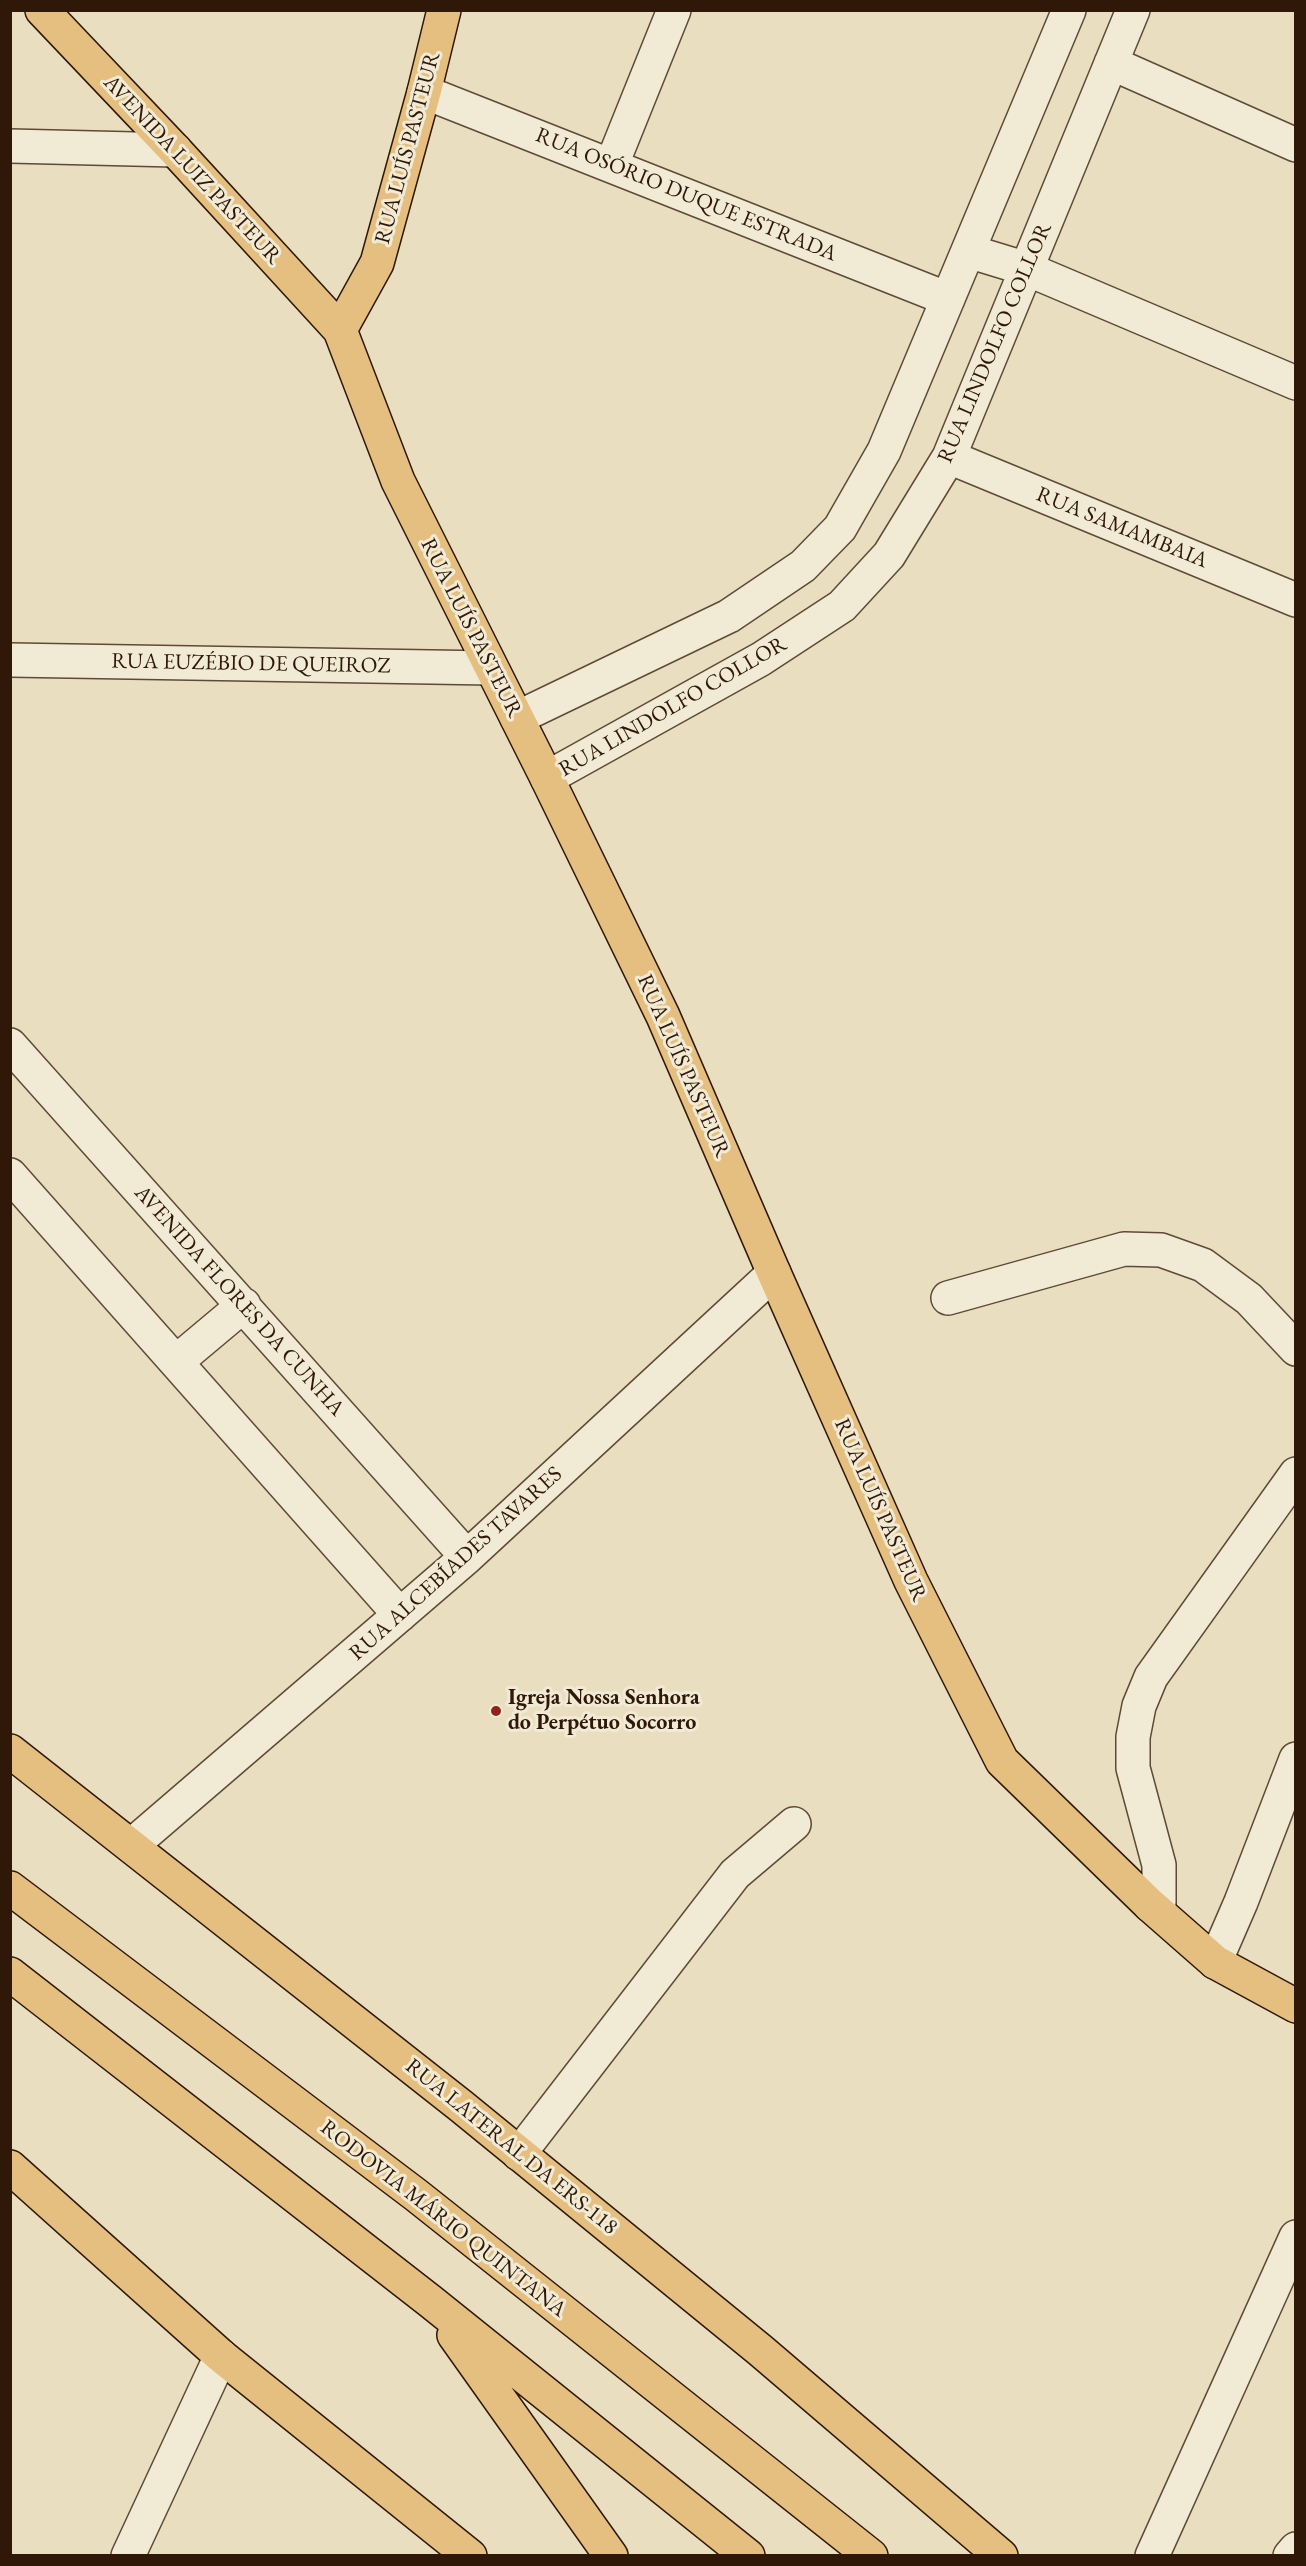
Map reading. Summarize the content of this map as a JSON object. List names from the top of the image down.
{
  "streets": {
    "main road": [
      "RUA LUÍS PASTEUR",
      "AVENIDA LUIZ PASTEUR",
      "RUA LATERAL DA ERS-118",
      "RODOVIA MÁRIO QUINTANA"
    ],
    "street": [
      "RUA OSÓRIO DUQUE ESTRADA",
      "RUA LINDOLFO COLLOR",
      "RUA SAMAMBAIA",
      "RUA EUZÉBIO DE QUEIROZ",
      "AVENIDA FLORES DA CUNHA",
      "RUA ALCEBÍADES TAVARES"
    ]
  },
  "crossings": [
    ["RUA LUÍS PASTEUR", "AVENIDA LUIZ PASTEUR"],
    ["RUA LUÍS PASTEUR", "RUA OSÓRIO DUQUE ESTRADA"],
    ["RUA LUÍS PASTEUR", "RUA LINDOLFO COLLOR"],
    ["RUA LUÍS PASTEUR", "RUA EUZÉBIO DE QUEIROZ"],
    ["RUA LUÍS PASTEUR", "RUA ALCEBÍADES TAVARES"],
    ["RUA LINDOLFO COLLOR", "RUA SAMAMBAIA"],
    ["AVENIDA FLORES DA CUNHA", "RUA ALCEBÍADES TAVARES"],
    ["RUA ALCEBÍADES TAVARES", "RUA LATERAL DA ERS-118"]
  ],
  "places": ["Igreja Nossa Senhora do Perpétuo Socorro"]
}
